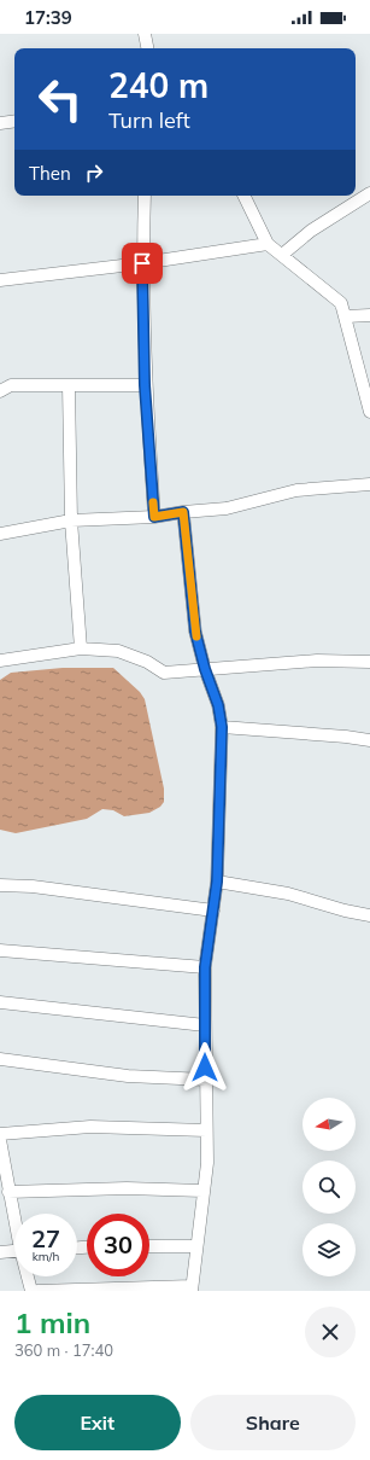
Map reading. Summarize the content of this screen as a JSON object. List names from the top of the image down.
{
  "north": "left",
  "page": {
    "status": "17:39",
    "turn": ["240 m", "Turn left"],
    "then": "Then",
    "speed": "27 km/h",
    "limit": "30",
    "heading": ["1 min", "360 m · 17:40"],
    "buttons": ["Exit", "Share"]
  }
}
